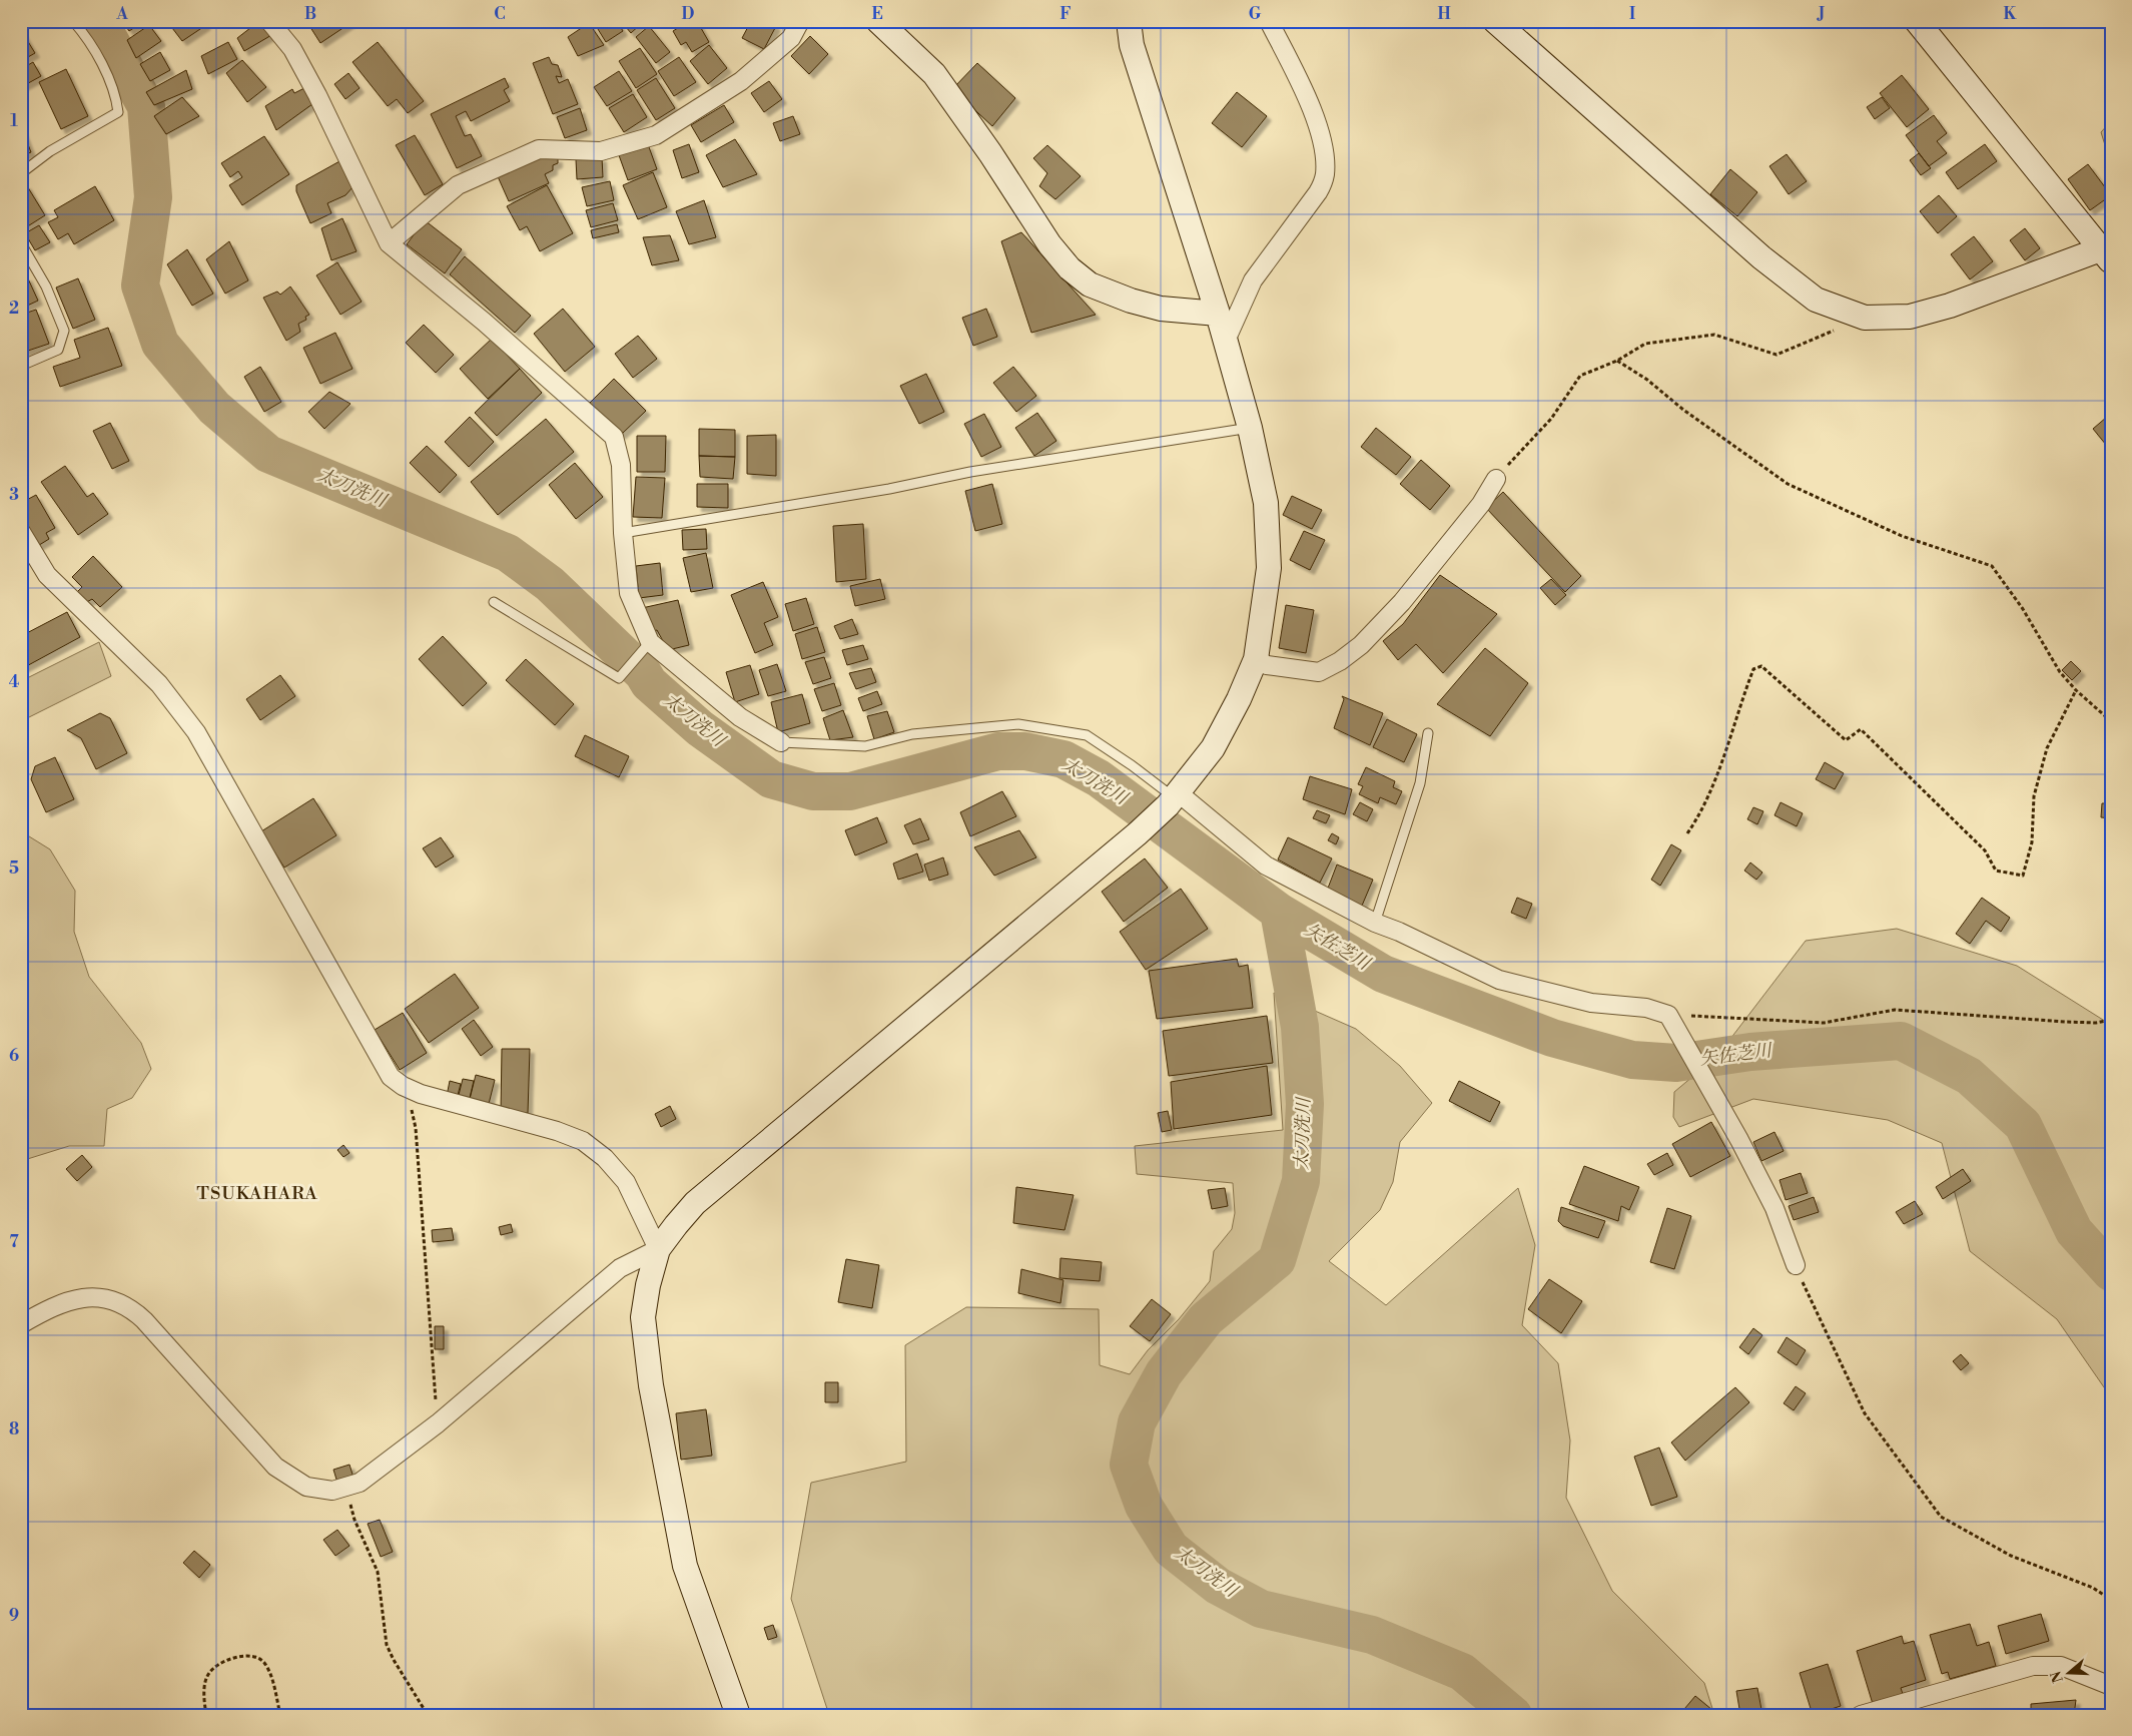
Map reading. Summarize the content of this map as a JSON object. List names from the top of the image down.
{
  "districts": ["TSUKAHARA"],
  "water": ["太刀洗川", "矢佐芝川"],
  "north": "left",
  "grid": {
    "columns": [
      "A",
      "B",
      "C",
      "D",
      "E",
      "F",
      "G",
      "H",
      "I",
      "J",
      "K"
    ],
    "rows": [
      "1",
      "2",
      "3",
      "4",
      "5",
      "6",
      "7",
      "8",
      "9"
    ]
  }
}
